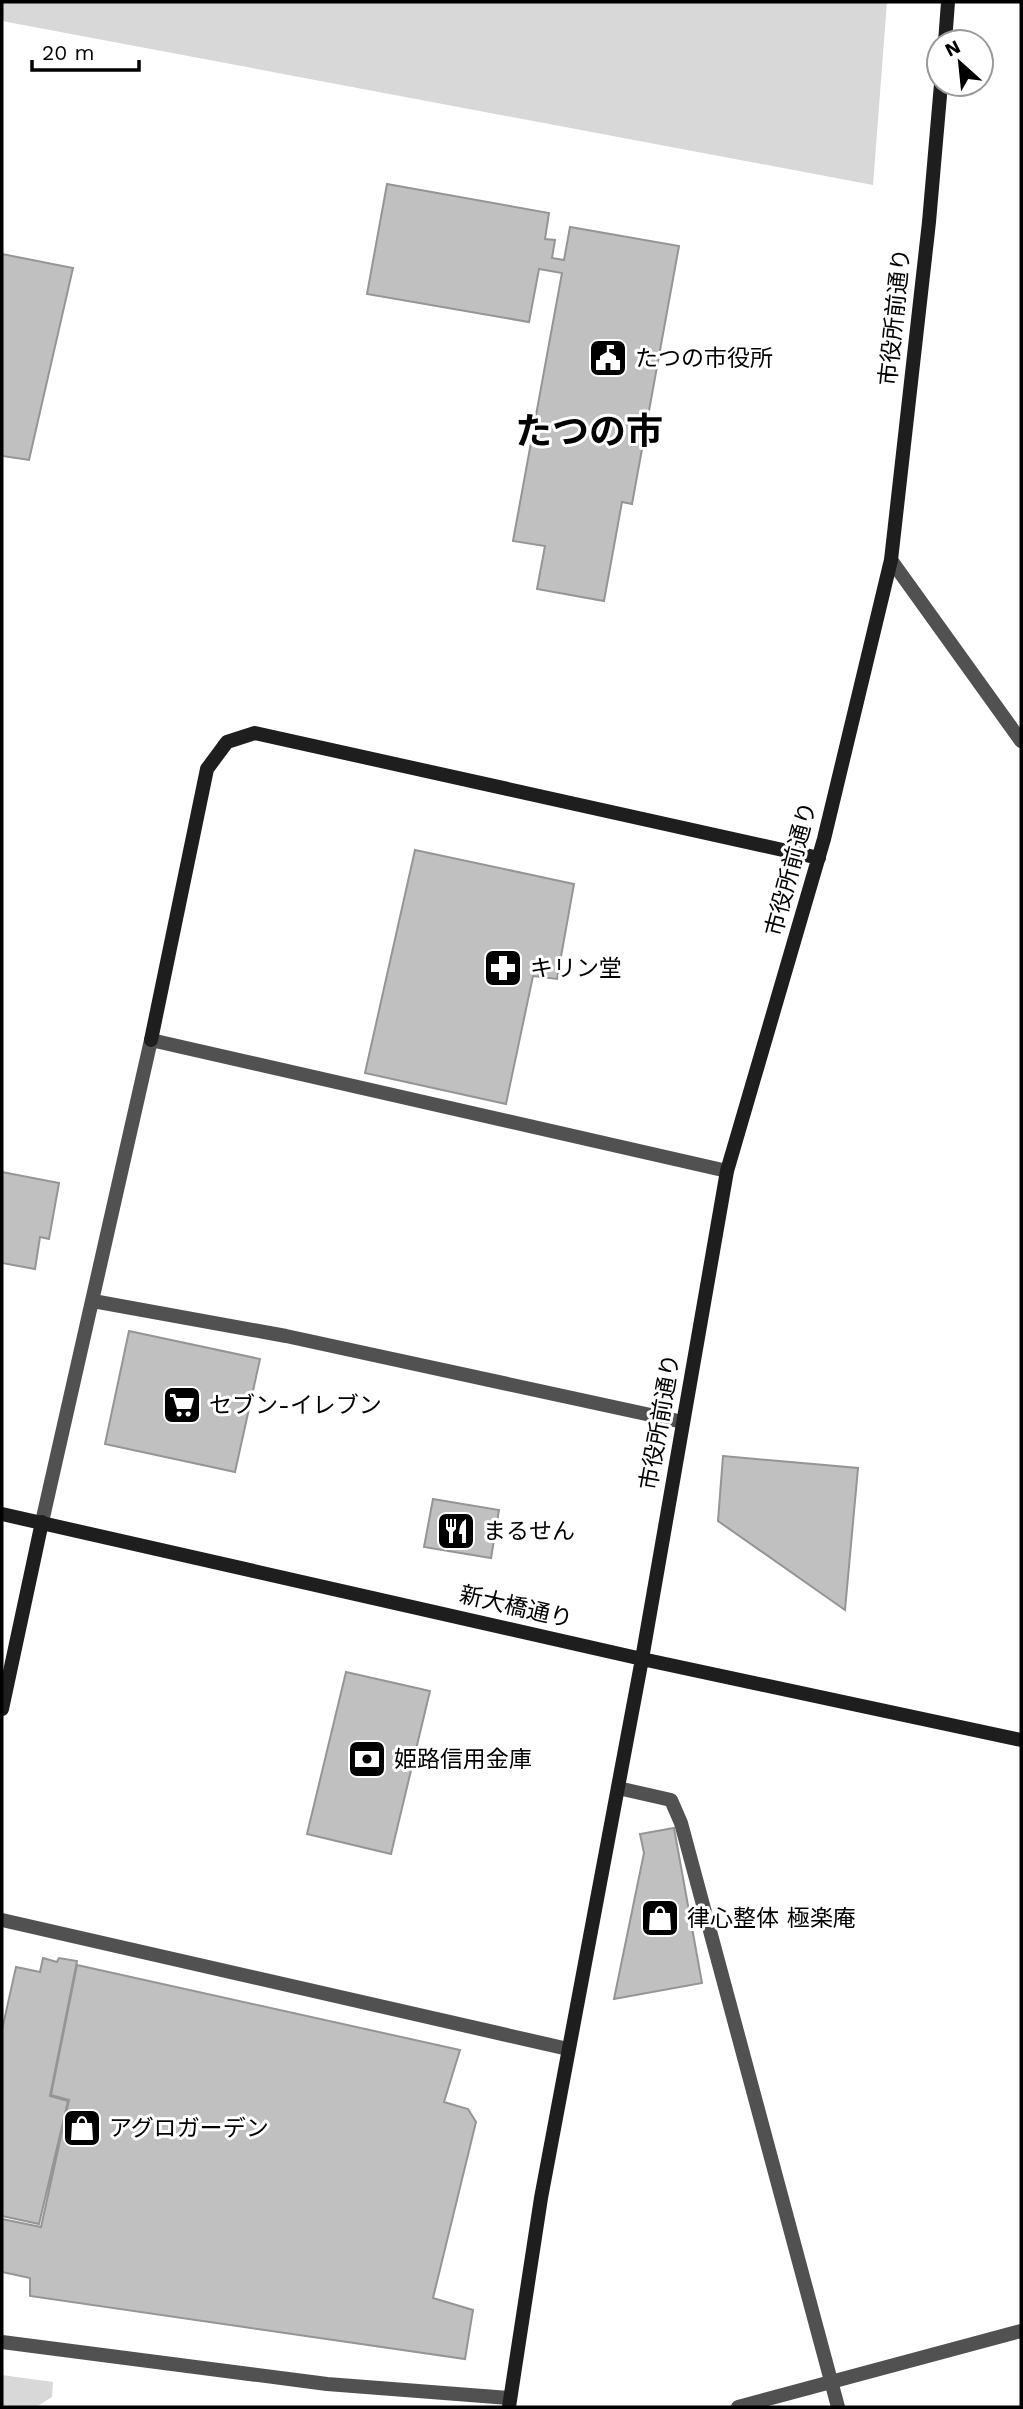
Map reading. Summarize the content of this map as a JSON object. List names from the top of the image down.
{
  "streets": {
    "street": ["市役所前通り", "新大橋通り"]
  },
  "crossings": [
    ["市役所前通り", "新大橋通り"]
  ],
  "districts": ["たつの市"],
  "places": {
    "public building": ["たつの市役所"],
    "pharmacy": ["キリン堂"],
    "supermarket": ["セブン-イレブン"],
    "restaurant": ["まるせん"],
    "bank": ["姫路信用金庫"],
    "shop": ["律心整体 極楽庵", "アグロガーデン"]
  },
  "scale_bar": "20 m",
  "north": "top left"
}
